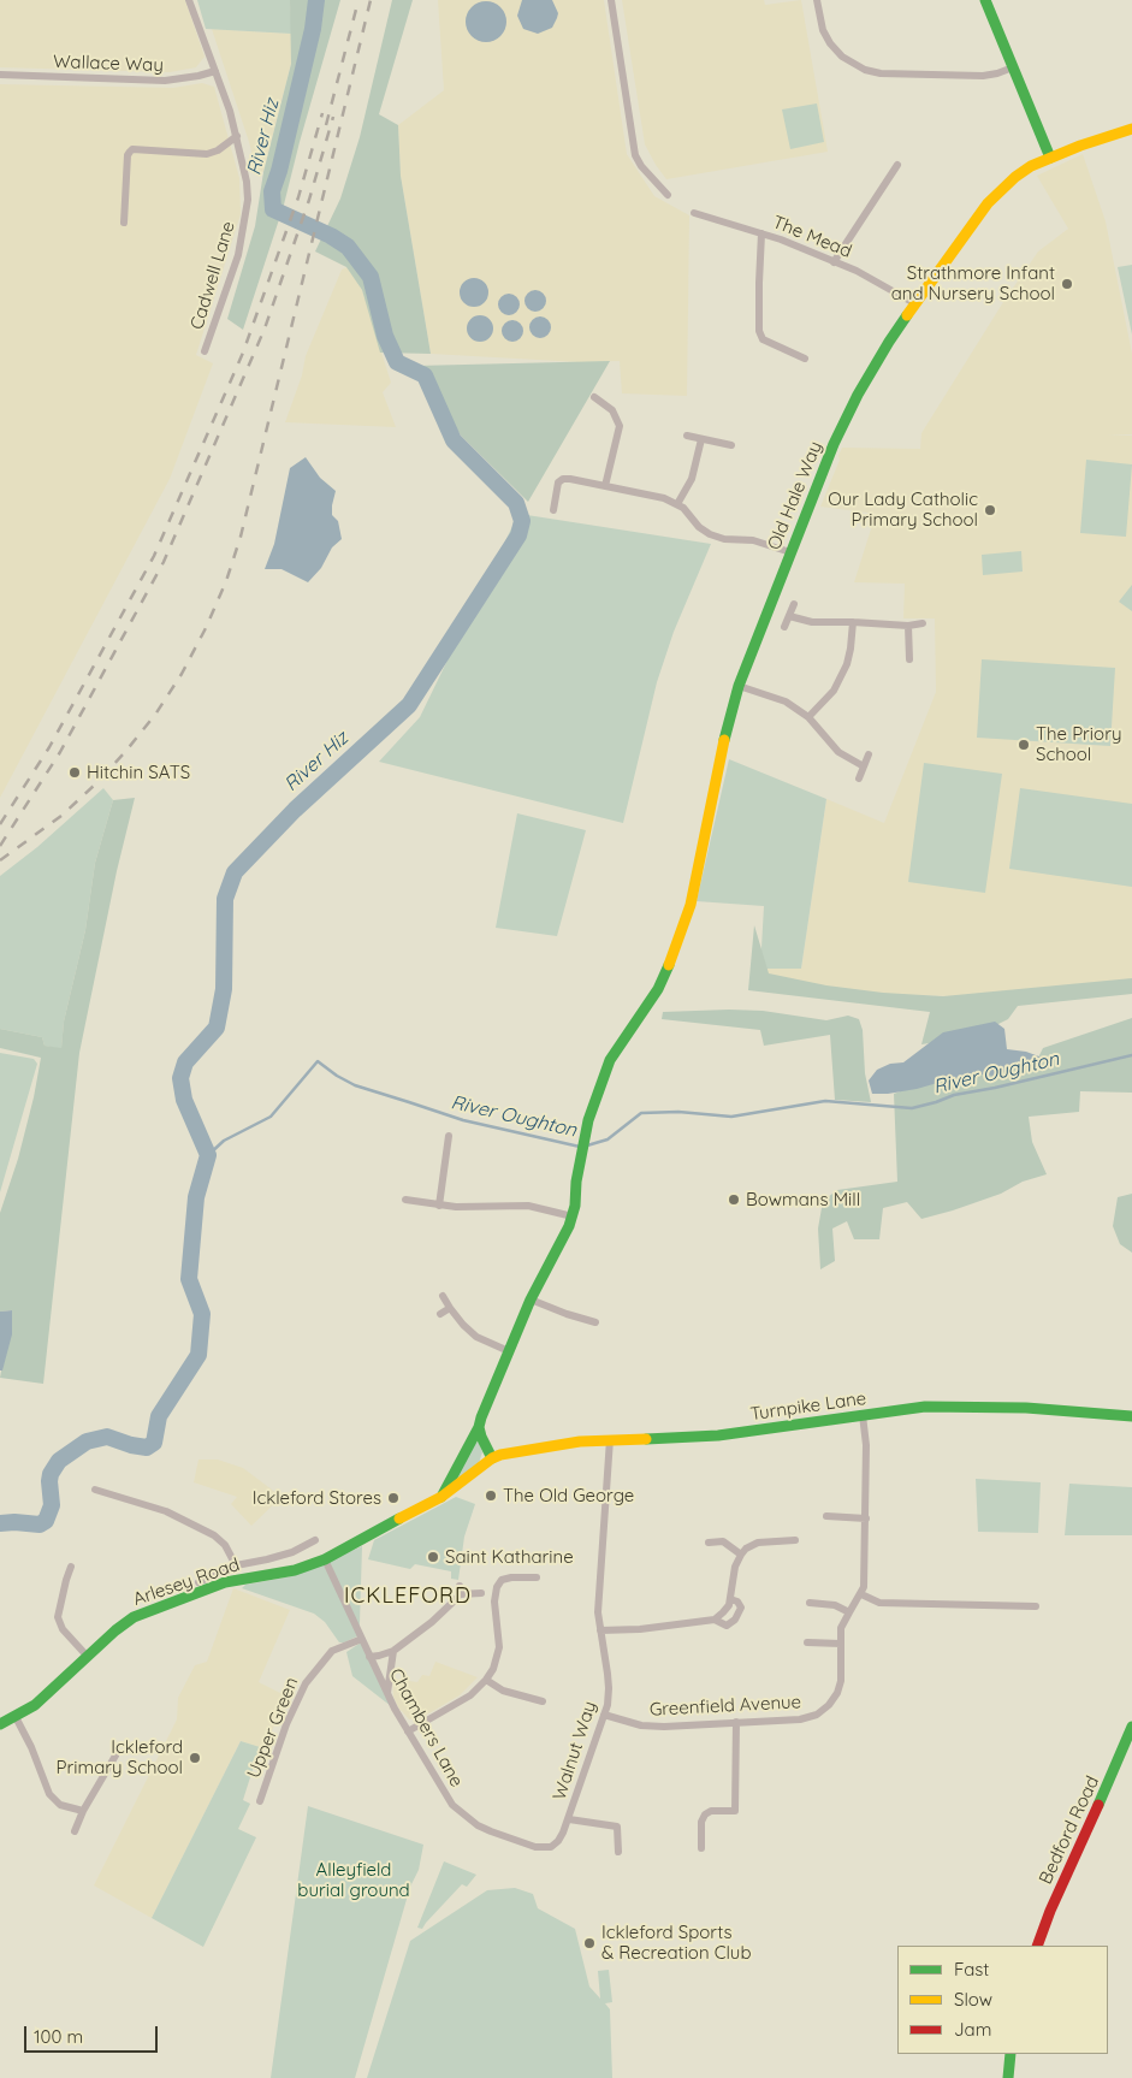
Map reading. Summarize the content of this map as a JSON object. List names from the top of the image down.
{
  "streets": {
    "street": [
      "Wallace Way",
      "The Mead",
      "Cadwell Lane",
      "Old Hale Way",
      "Turnpike Lane",
      "Arlesey Road",
      "Greenfield Avenue",
      "Upper Green",
      "Chambers Lane",
      "Walnut Way",
      "Bedford Road"
    ]
  },
  "crossings": [
    ["Wallace Way", "Cadwell Lane"],
    ["The Mead", "Old Hale Way"],
    ["Turnpike Lane", "Arlesey Road"],
    ["Turnpike Lane", "Greenfield Avenue"],
    ["Turnpike Lane", "Walnut Way"],
    ["Greenfield Avenue", "Walnut Way"],
    ["Upper Green", "Chambers Lane"],
    ["Chambers Lane", "Walnut Way"]
  ],
  "districts": ["ICKLEFORD"],
  "water": ["River Hiz", "River Oughton"],
  "parks": ["Alleyfield burial ground"],
  "places": [
    "Strathmore Infant and Nursery School",
    "Our Lady Catholic Primary School",
    "The Priory School",
    "Hitchin SATS",
    "Bowmans Mill",
    "The Old George",
    "Ickleford Stores",
    "Saint Katharine",
    "Ickleford Primary School",
    "Ickleford Sports & Recreation Club"
  ],
  "legend": ["Fast", "Slow", "Jam"],
  "scale_bar": "100 m"
}
